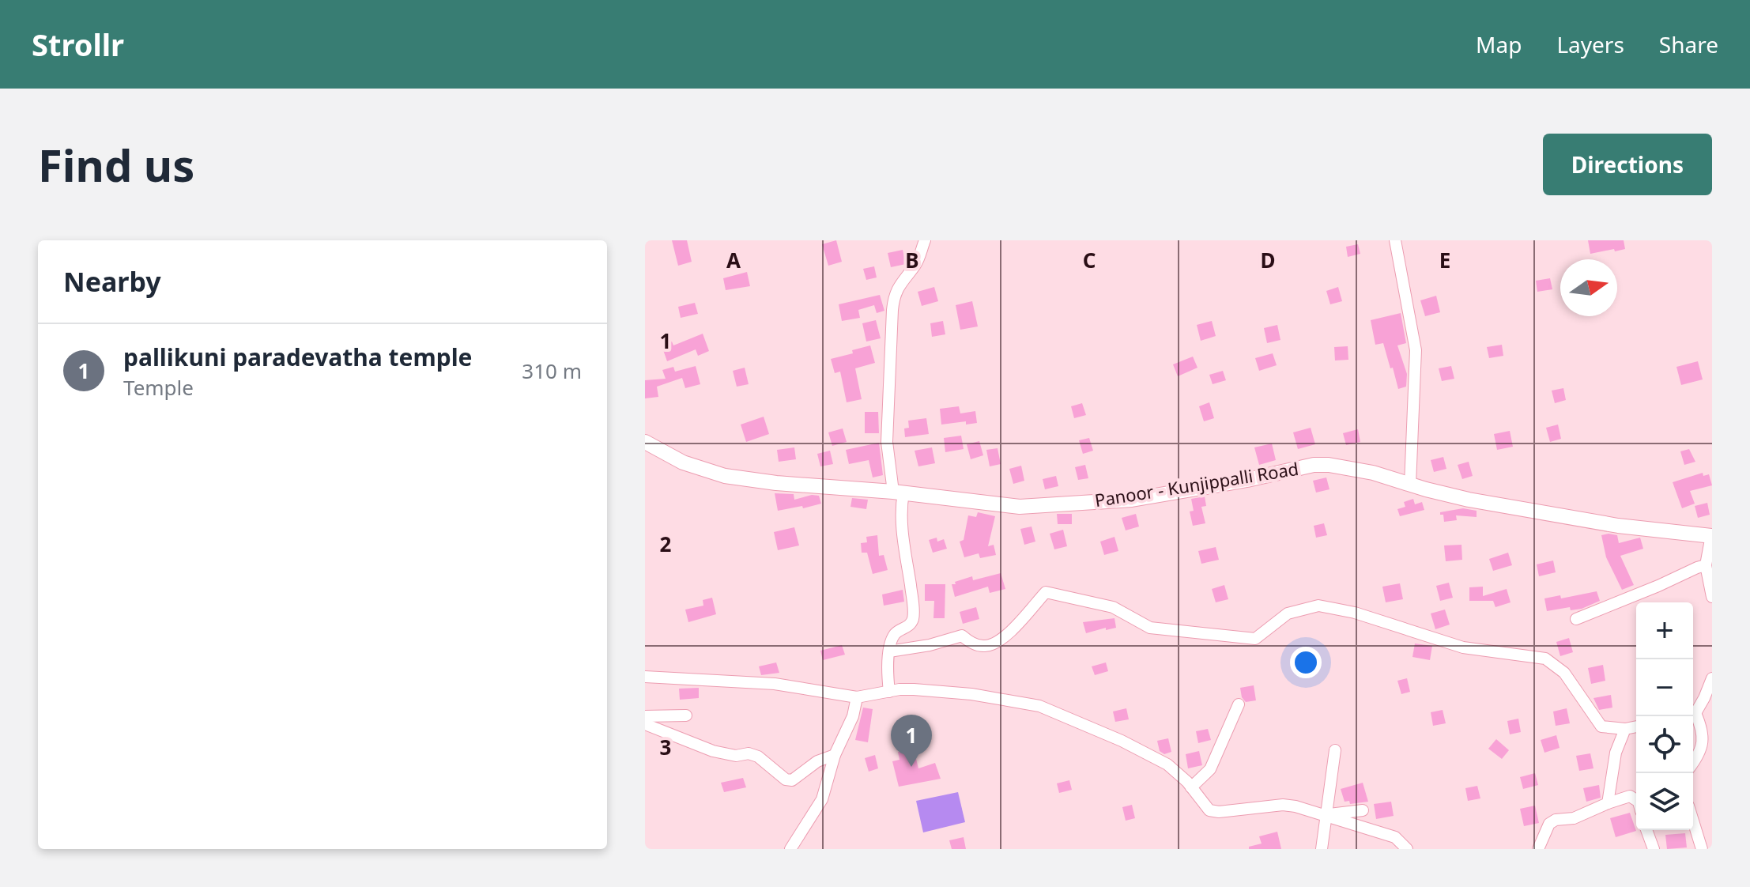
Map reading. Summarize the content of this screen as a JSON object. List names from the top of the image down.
{
  "streets": {
    "main road": ["Panoor - Kunjippalli Road"]
  },
  "north": "right",
  "page": {
    "header": "Strollr",
    "nav": ["Map", "Layers", "Share"],
    "buttons": "Directions",
    "title": "Find us",
    "heading": "Nearby",
    "list": [
      {
        "mark": "1",
        "name": "pallikuni paradevatha temple",
        "note": "Temple",
        "value": "310 m"
      }
    ],
    "map_buttons": ["+", "−"],
    "pins": "1"
  },
  "grid": {
    "columns": [
      "A",
      "B",
      "C",
      "D",
      "E"
    ],
    "rows": ["1", "2", "3"]
  }
}
